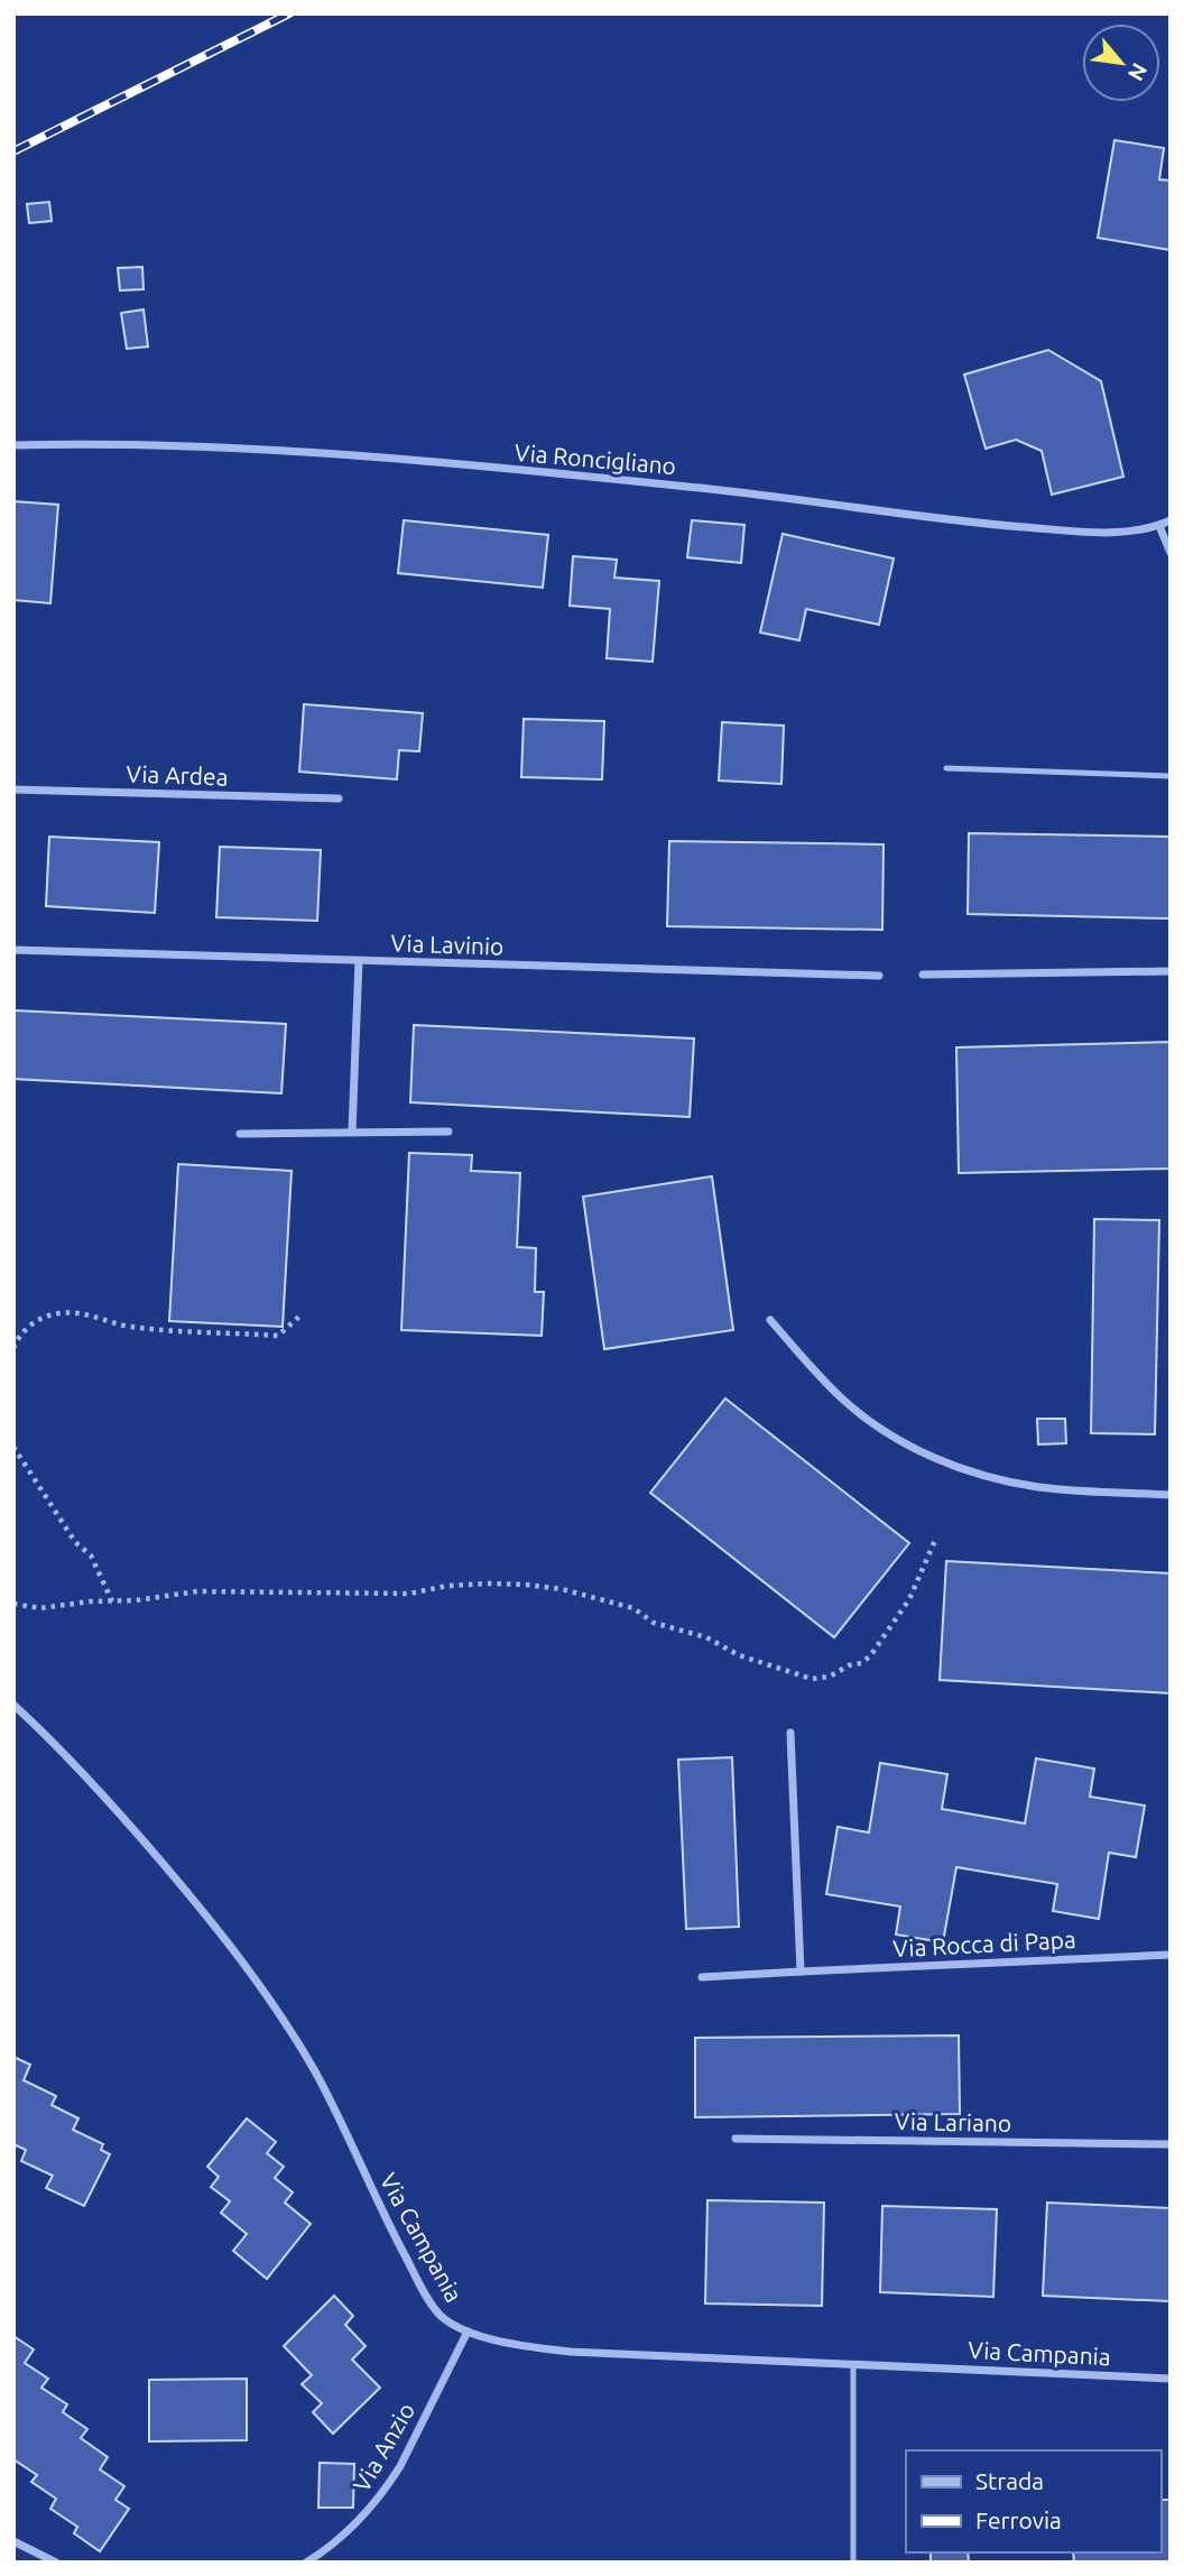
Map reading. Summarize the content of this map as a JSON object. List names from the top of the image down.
{
  "streets": {
    "street": [
      "Via Roncigliano",
      "Via Ardea",
      "Via Lavinio",
      "Via Rocca di Papa",
      "Via Lariano",
      "Via Campania",
      "Via Anzio"
    ]
  },
  "crossings": [
    ["Via Campania", "Via Anzio"]
  ],
  "legend": ["Strada", "Ferrovia"],
  "north": "bottom right"
}
